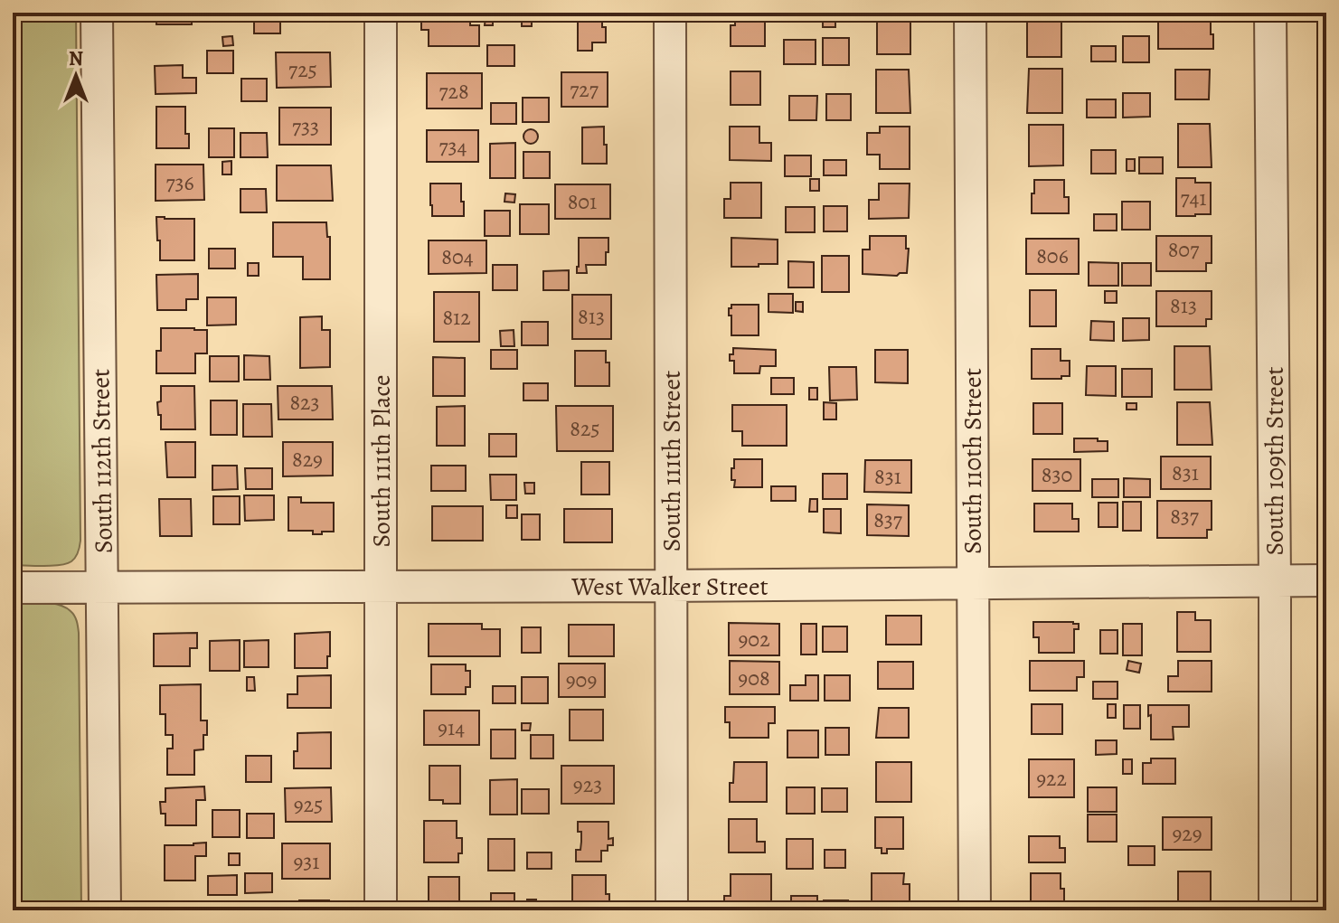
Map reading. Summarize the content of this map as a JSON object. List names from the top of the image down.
{
  "streets": {
    "street": [
      "South 112th Street",
      "South 111th Place",
      "South 111th Street",
      "South 110th Street",
      "South 109th Street",
      "West Walker Street"
    ]
  },
  "crossings": [
    ["South 112th Street", "West Walker Street"],
    ["South 111th Place", "West Walker Street"],
    ["South 111th Street", "West Walker Street"],
    ["South 110th Street", "West Walker Street"],
    ["South 109th Street", "West Walker Street"]
  ],
  "house_numbers": [
    "725",
    "727",
    "728",
    "733",
    "734",
    "736",
    "741",
    "801",
    "807",
    "806",
    "804",
    "813",
    "813",
    "812",
    "823",
    "825",
    "829",
    "831",
    "830",
    "831",
    "837",
    "837",
    "902",
    "908",
    "909",
    "914",
    "922",
    "923",
    "925",
    "929",
    "931"
  ],
  "north": "top"
}
